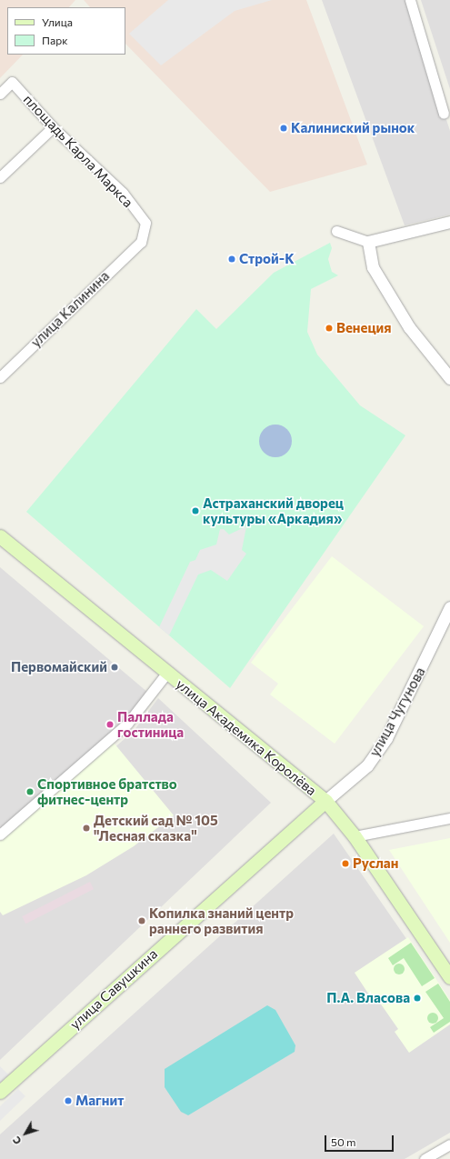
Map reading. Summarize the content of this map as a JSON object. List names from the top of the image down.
{
  "streets": {
    "main road": ["улица Академика Королёва", "улица Савушкина"],
    "street": ["площадь Карла Маркса", "улица Калинина", "улица Чугунова"]
  },
  "crossings": [
    ["площадь Карла Маркса", "улица Калинина"],
    ["улица Чугунова", "улица Академика Королёва"],
    ["улица Чугунова", "улица Савушкина"],
    ["улица Академика Королёва", "улица Савушкина"]
  ],
  "places": [
    "Калиниский рынок",
    "Строй-К",
    "Венеция",
    "Астраханский дворец культуры «Аркадия»",
    "Первомайский",
    "Паллада гостиница",
    "Спортивное братство фитнес-центр",
    "Детский сад № 105 \"Лесная сказка\"",
    "Руслан",
    "Копилка знаний центр раннего развития",
    "П.А. Власова",
    "Магнит"
  ],
  "legend": ["Улица", "Парк"],
  "scale_bar": "50 m",
  "north": "bottom left"
}
